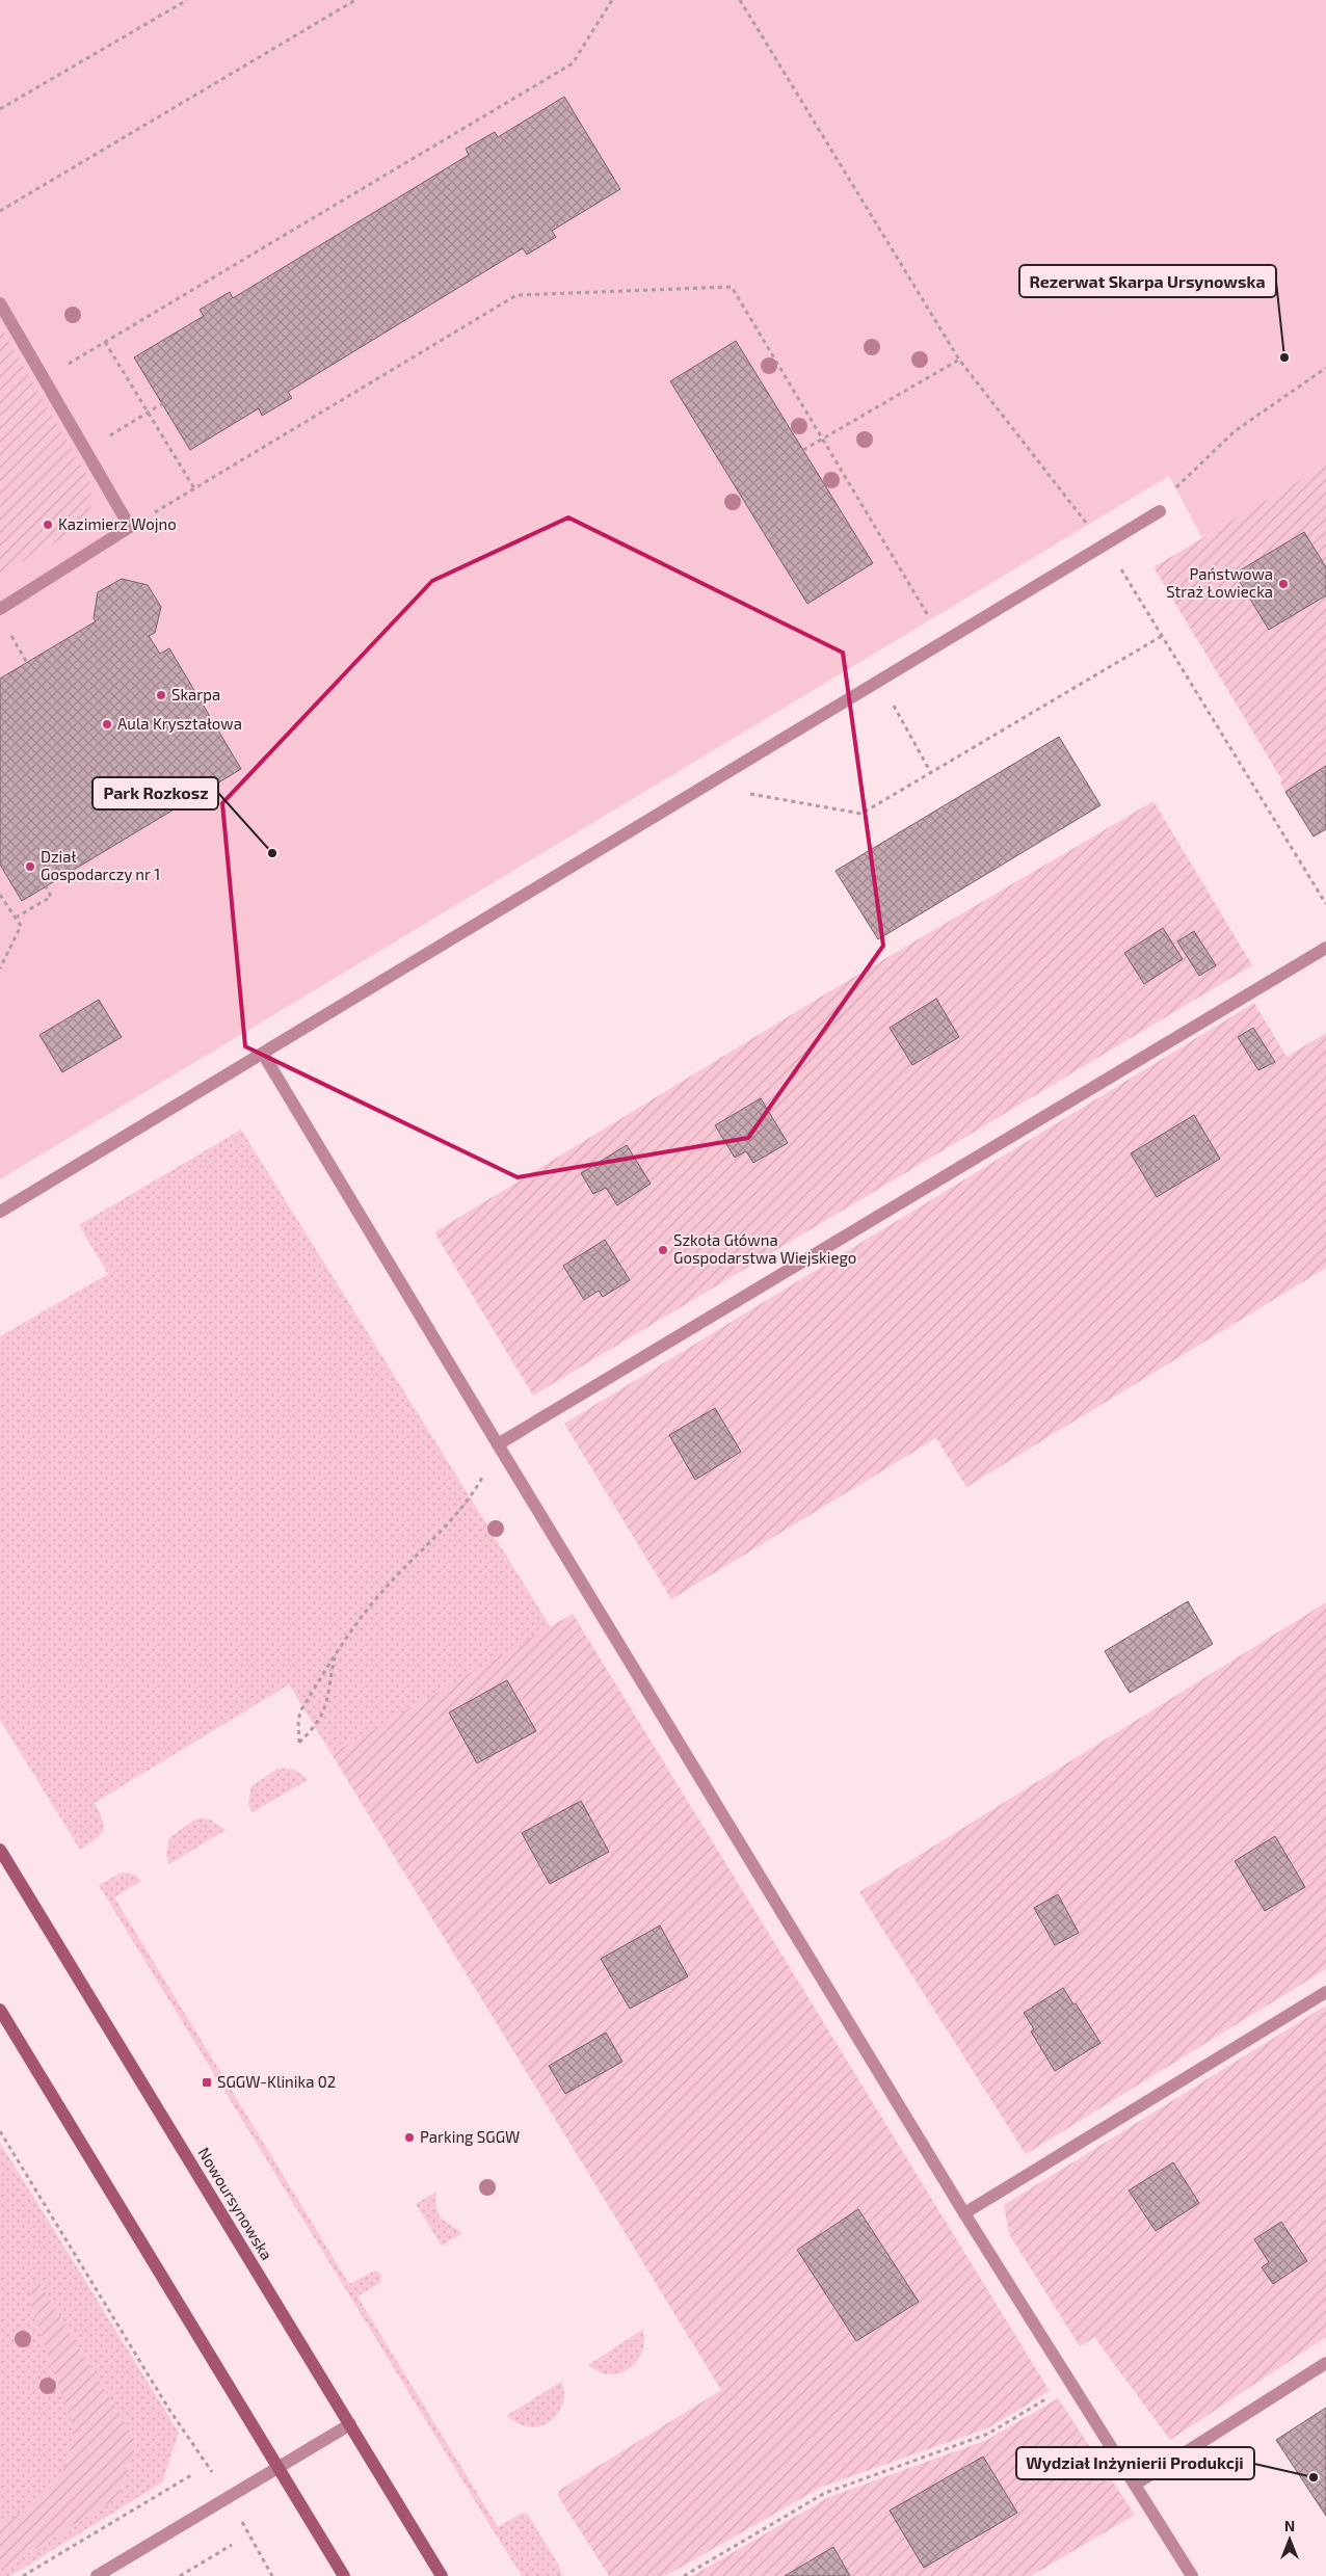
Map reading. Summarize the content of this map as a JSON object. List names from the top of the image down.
{
  "streets": {
    "street": ["Nowoursynowska"]
  },
  "places": {
    "other": [
      "Rezerwat Skarpa Ursynowska",
      "Kazimierz Wojno",
      "Państwowa Straż Łowiecka",
      "Skarpa",
      "Aula Kryształowa",
      "Park Rozkosz",
      "Dział Gospodarczy nr 1",
      "Szkoła Główna Gospodarstwa Wiejskiego",
      "Parking SGGW",
      "Wydział Inżynierii Produkcji"
    ],
    "transit": ["SGGW-Klinika 02"]
  },
  "north": "top"
}
